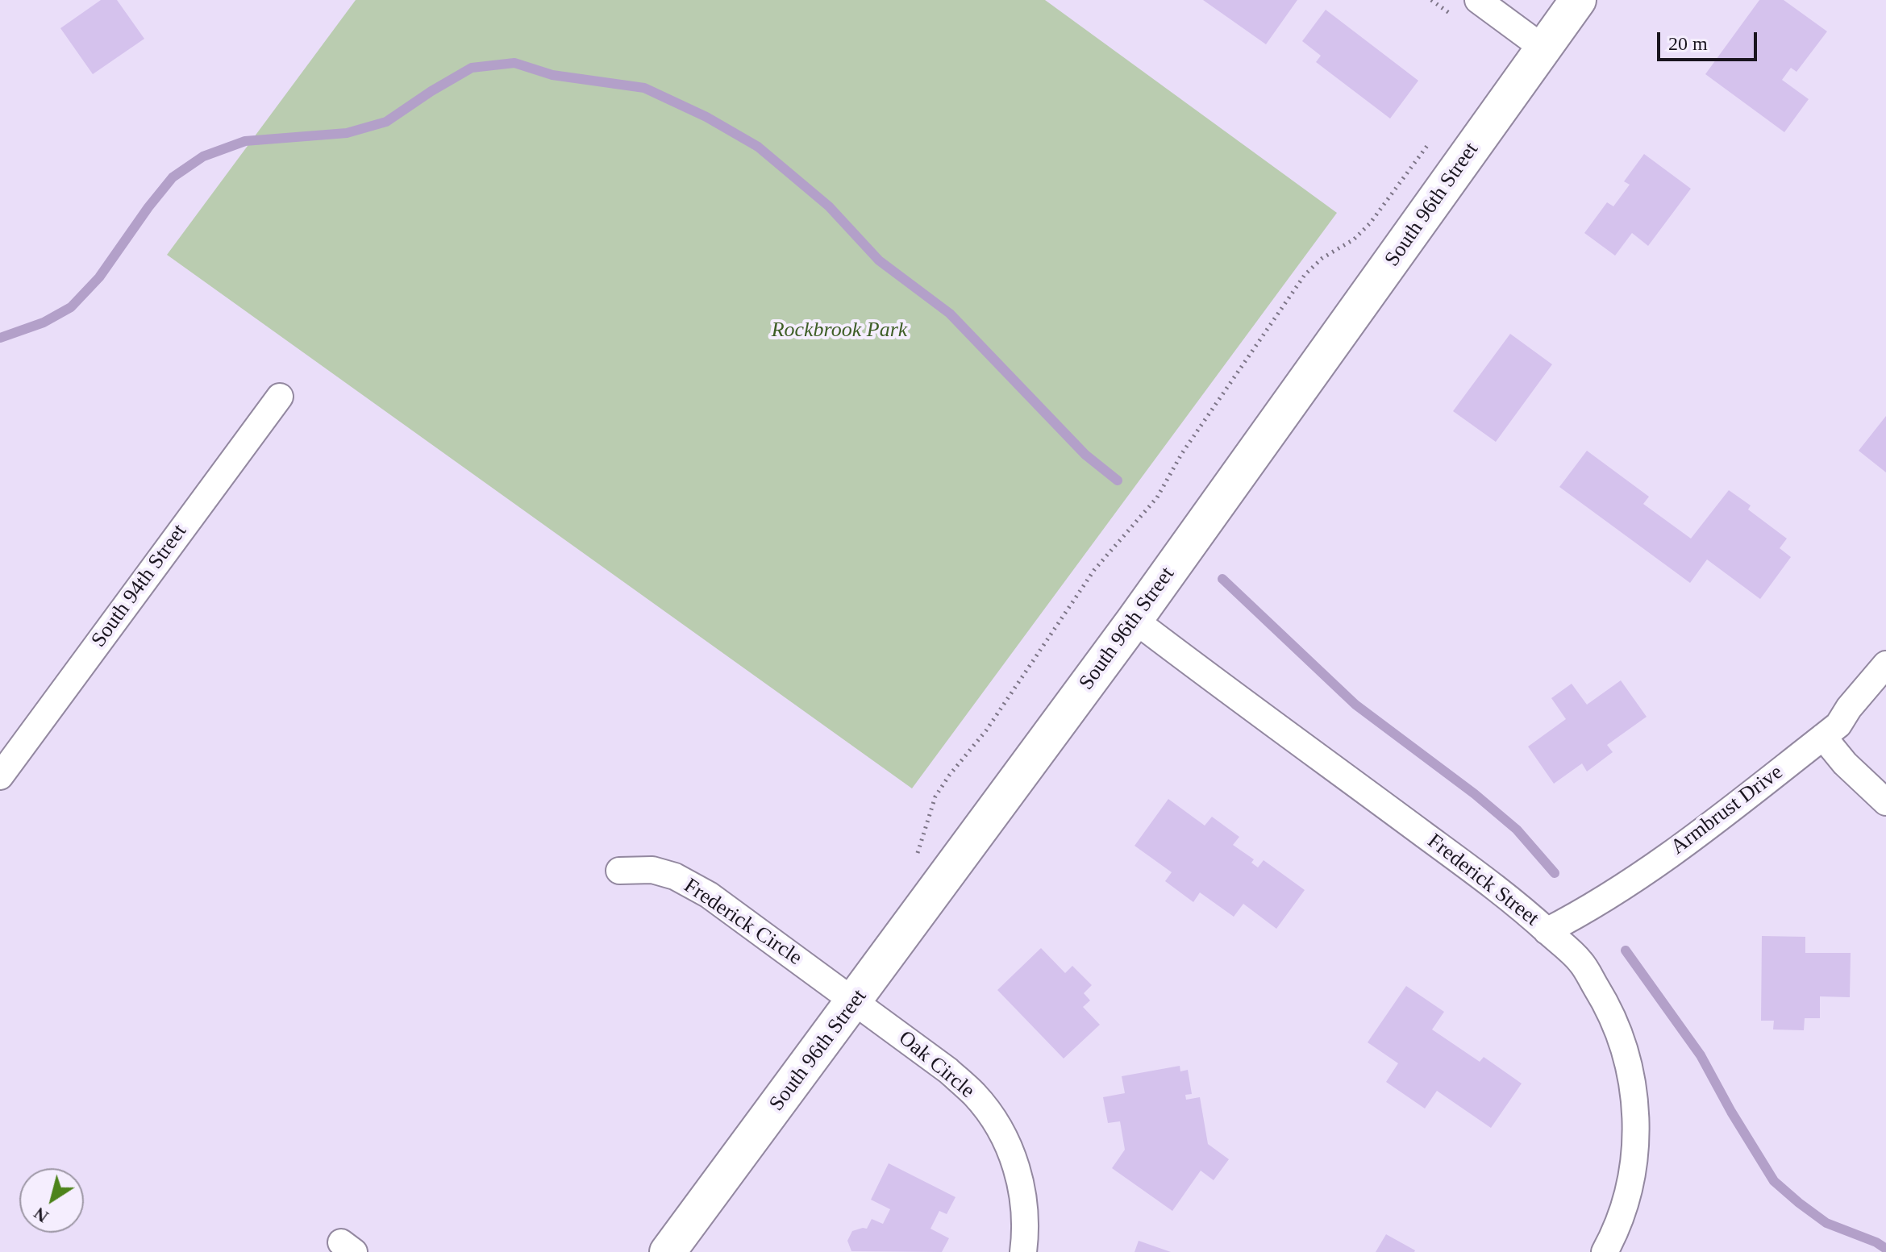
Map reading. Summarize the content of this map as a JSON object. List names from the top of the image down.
{
  "streets": {
    "street": [
      "South 96th Street",
      "South 94th Street",
      "Armbrust Drive",
      "Frederick Street",
      "Frederick Circle",
      "Oak Circle"
    ]
  },
  "crossings": [
    ["South 96th Street", "Frederick Street"],
    ["South 96th Street", "Frederick Circle"],
    ["South 96th Street", "Oak Circle"],
    ["Armbrust Drive", "Frederick Street"],
    ["Frederick Circle", "Oak Circle"]
  ],
  "parks": ["Rockbrook Park"],
  "scale_bar": "20 m",
  "north": "bottom left"
}
